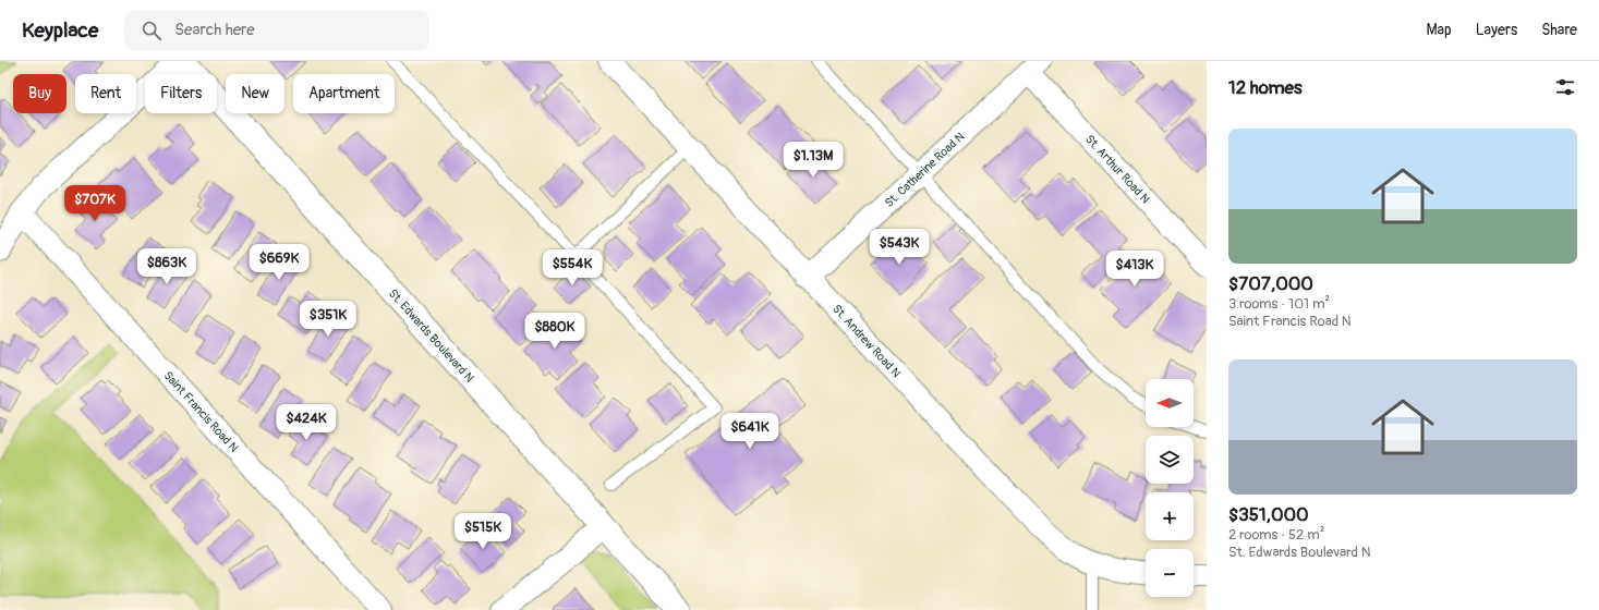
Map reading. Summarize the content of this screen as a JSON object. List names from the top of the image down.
{
  "streets": {
    "street": [
      "St. Arthur Road N",
      "St. Catherine Road N",
      "St. Edwards Boulevard N",
      "St. Andrew Road N",
      "Saint Francis Road N"
    ]
  },
  "crossings": [
    ["St. Arthur Road N", "St. Catherine Road N"],
    ["St. Catherine Road N", "St. Andrew Road N"]
  ],
  "north": "left",
  "page": {
    "header": "Keyplace",
    "search": "Search here",
    "nav": ["Map", "Layers", "Share"],
    "heading": "12 homes",
    "chip": [
      "Buy",
      "Rent",
      "Filters",
      "New",
      "Apartment"
    ],
    "list": [
      {
        "name": "$707,000",
        "note": "3 rooms · 101 m² · Saint Francis Road N"
      },
      {
        "name": "$351,000",
        "note": "2 rooms · 52 m² · St. Edwards Boulevard N"
      }
    ],
    "price": [
      "$1.13M",
      "$707K",
      "$543K",
      "$669K",
      "$863K",
      "$554K",
      "$413K",
      "$351K",
      "$880K",
      "$424K",
      "$641K",
      "$515K"
    ],
    "map_buttons": ["+", "−"]
  }
}
